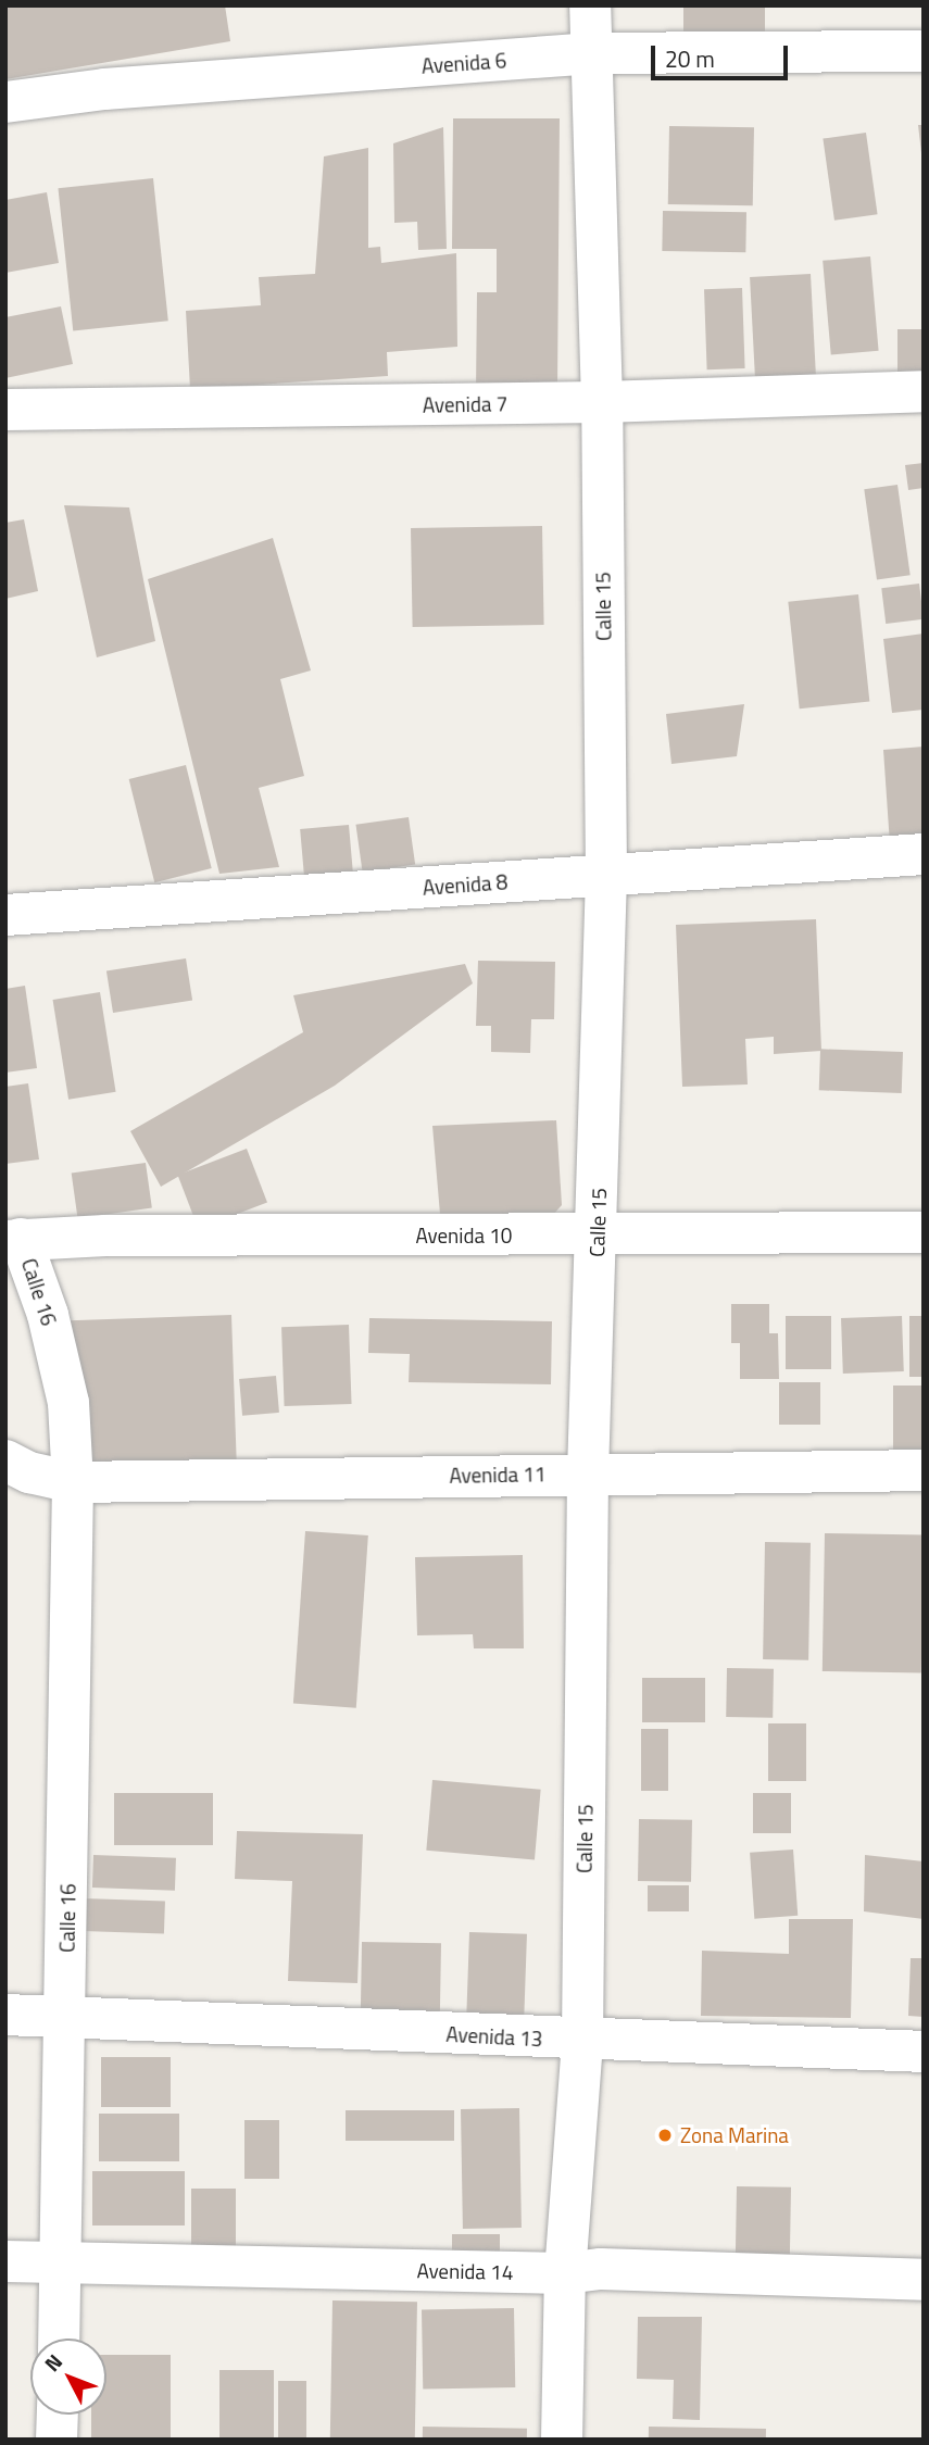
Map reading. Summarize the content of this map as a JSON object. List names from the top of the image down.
{
  "streets": {
    "street": [
      "Avenida 6",
      "Avenida 7",
      "Calle 15",
      "Avenida 8",
      "Avenida 10",
      "Calle 16",
      "Avenida 11",
      "Avenida 13",
      "Avenida 14"
    ]
  },
  "crossings": [
    ["Avenida 6", "Calle 15"],
    ["Avenida 7", "Calle 15"],
    ["Calle 15", "Avenida 8"],
    ["Calle 15", "Avenida 10"],
    ["Calle 15", "Avenida 11"],
    ["Calle 15", "Avenida 13"],
    ["Calle 15", "Avenida 14"],
    ["Avenida 10", "Calle 16"],
    ["Calle 16", "Avenida 11"],
    ["Calle 16", "Avenida 13"],
    ["Calle 16", "Avenida 14"]
  ],
  "places": ["Zona Marina"],
  "scale_bar": "20 m",
  "north": "top left"
}
